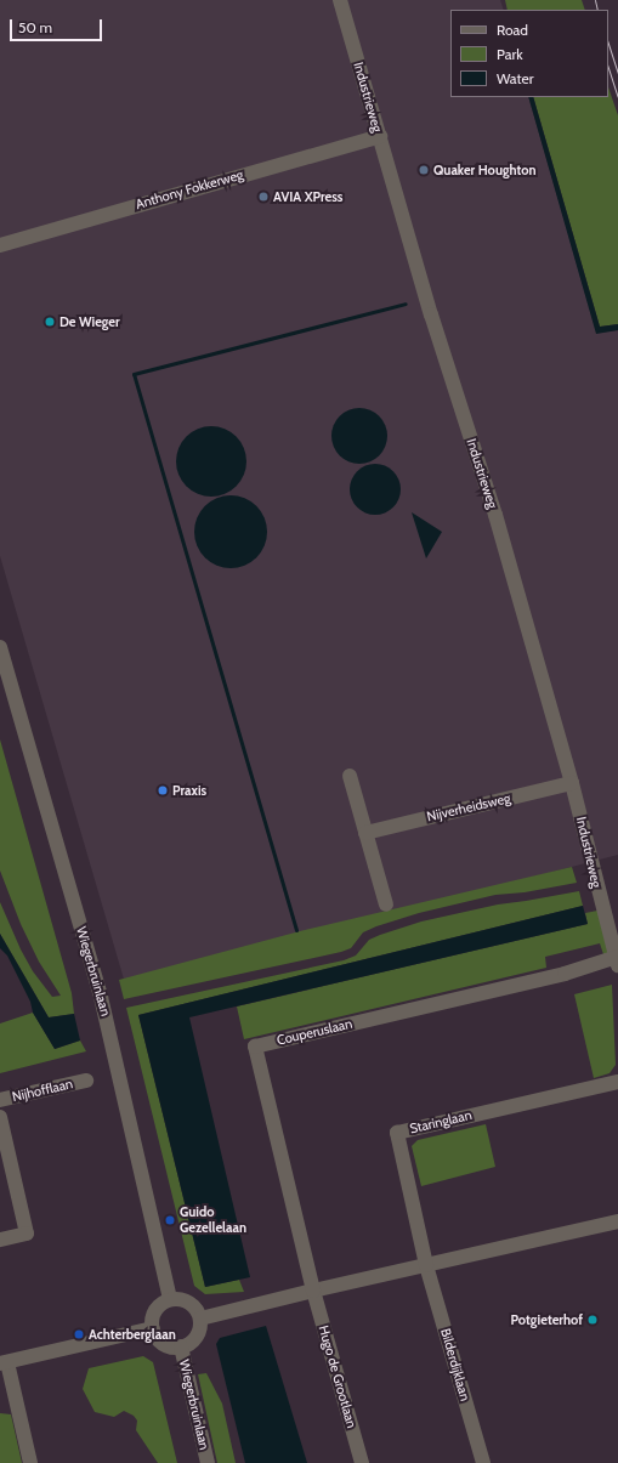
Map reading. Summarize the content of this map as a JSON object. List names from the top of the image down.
{
  "streets": {
    "street": [
      "Industrieweg",
      "Anthony Fokkerweg",
      "Nijverheidsweg",
      "Wiegerbruinlaan",
      "Couperuslaan",
      "Nijhofflaan",
      "Staringlaan",
      "Bilderdijklaan",
      "Hugo de Grootlaan"
    ]
  },
  "crossings": [
    ["Industrieweg", "Anthony Fokkerweg"],
    ["Industrieweg", "Nijverheidsweg"],
    ["Industrieweg", "Couperuslaan"],
    ["Couperuslaan", "Hugo de Grootlaan"],
    ["Staringlaan", "Bilderdijklaan"]
  ],
  "places": [
    "Quaker Houghton",
    "AVIA XPress",
    "De Wieger",
    "Praxis",
    "Guido Gezellelaan",
    "Potgieterhof",
    "Achterberglaan"
  ],
  "legend": ["Road", "Park", "Water"],
  "scale_bar": "50 m"
}
